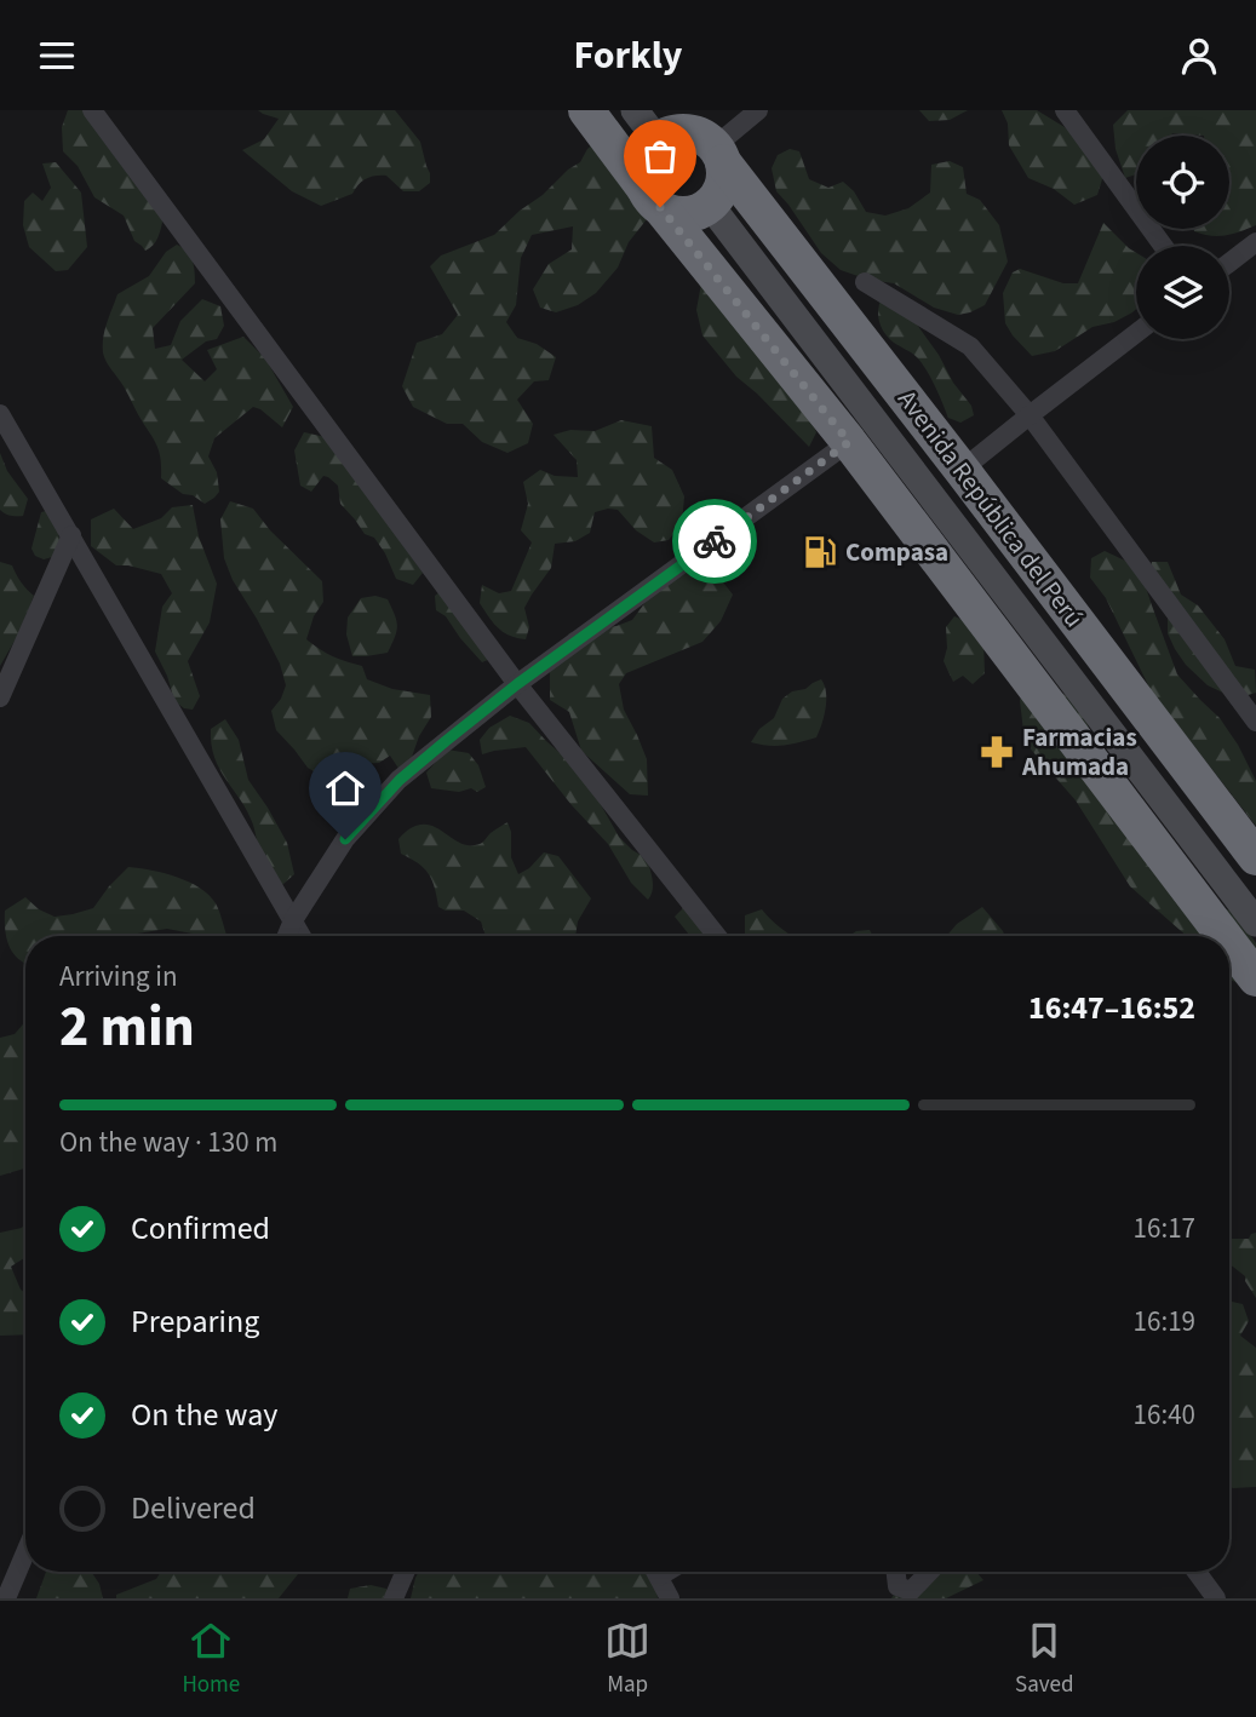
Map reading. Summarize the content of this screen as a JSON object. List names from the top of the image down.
{
  "streets": {
    "highway": ["Avenida República del Perú"]
  },
  "places": {
    "fuel station": ["Compasa"],
    "pharmacy": ["Farmacias Ahumada"]
  },
  "page": {
    "header": "Forkly",
    "heading": ["2 min", "Arriving in", "16:47–16:52"],
    "bar": "On the way · 130 m",
    "list": [
      ["Confirmed", "16:17"],
      ["Preparing", "16:19"],
      ["On the way", "16:40"],
      "Delivered"
    ],
    "tabs": ["Home", "Map", "Saved"]
  }
}
